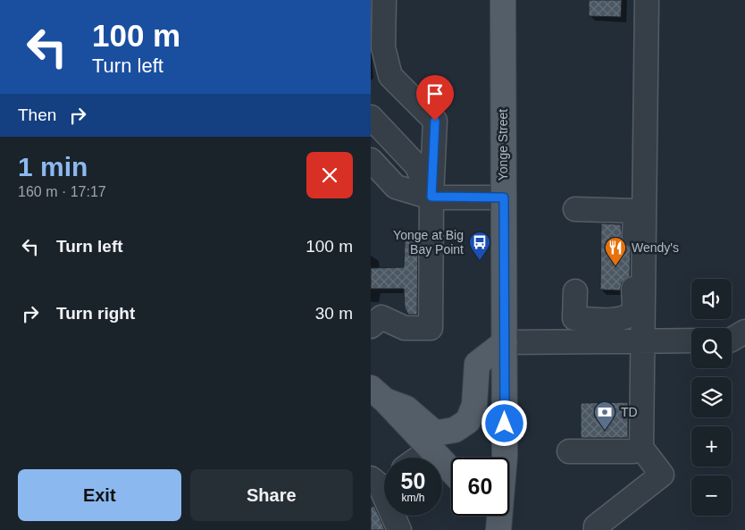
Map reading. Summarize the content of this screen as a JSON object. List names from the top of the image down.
{
  "streets": {
    "main road": ["Yonge Street"]
  },
  "places": {
    "bus stop": ["Yonge at Big Bay Point"],
    "restaurant": ["Wendy's"],
    "bank": ["TD"]
  },
  "page": {
    "turn": ["100 m", "Turn left"],
    "then": "Then",
    "heading": ["1 min", "160 m · 17:17"],
    "list": [
      {
        "name": "Turn left",
        "value": "100 m"
      },
      {
        "name": "Turn right",
        "value": "30 m"
      }
    ],
    "map_buttons": ["+", "−"],
    "speed": "50 km/h",
    "limit": "60",
    "buttons": ["Exit", "Share"]
  }
}
